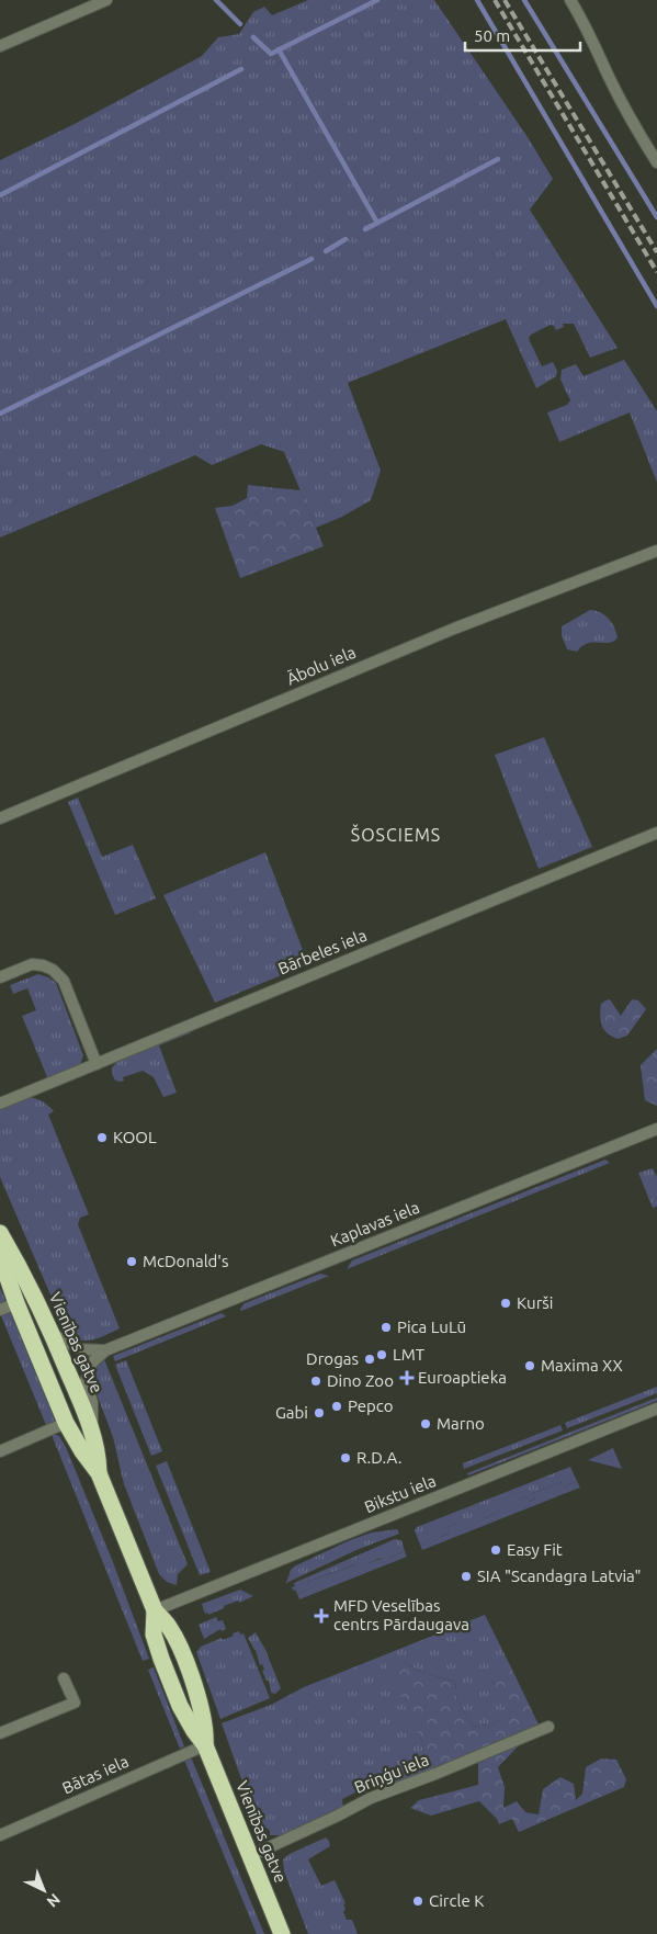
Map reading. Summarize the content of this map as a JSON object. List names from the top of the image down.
{
  "streets": {
    "highway": ["Vienības gatve"],
    "street": [
      "Ābolu iela",
      "Bārbeles iela",
      "Kaplavas iela",
      "Bikstu iela",
      "Briņģu iela",
      "Bātas iela"
    ]
  },
  "crossings": [
    ["Kaplavas iela", "Vienības gatve"],
    ["Vienības gatve", "Bikstu iela"],
    ["Vienības gatve", "Briņģu iela"],
    ["Vienības gatve", "Bātas iela"]
  ],
  "districts": ["ŠOSCIEMS"],
  "places": {
    "other": [
      "KOOL",
      "McDonald's",
      "Kurši",
      "Pica LuLū",
      "LMT",
      "Drogas",
      "Maxima XX",
      "Dino Zoo",
      "Pepco",
      "Gabi",
      "Marno",
      "R.D.A.",
      "Easy Fit",
      "SIA \"Scandagra Latvia\"",
      "Circle K"
    ],
    "health": ["Euroaptieka", "MFD Veselības centrs Pārdaugava"]
  },
  "scale_bar": "50 m",
  "north": "bottom right"
}
